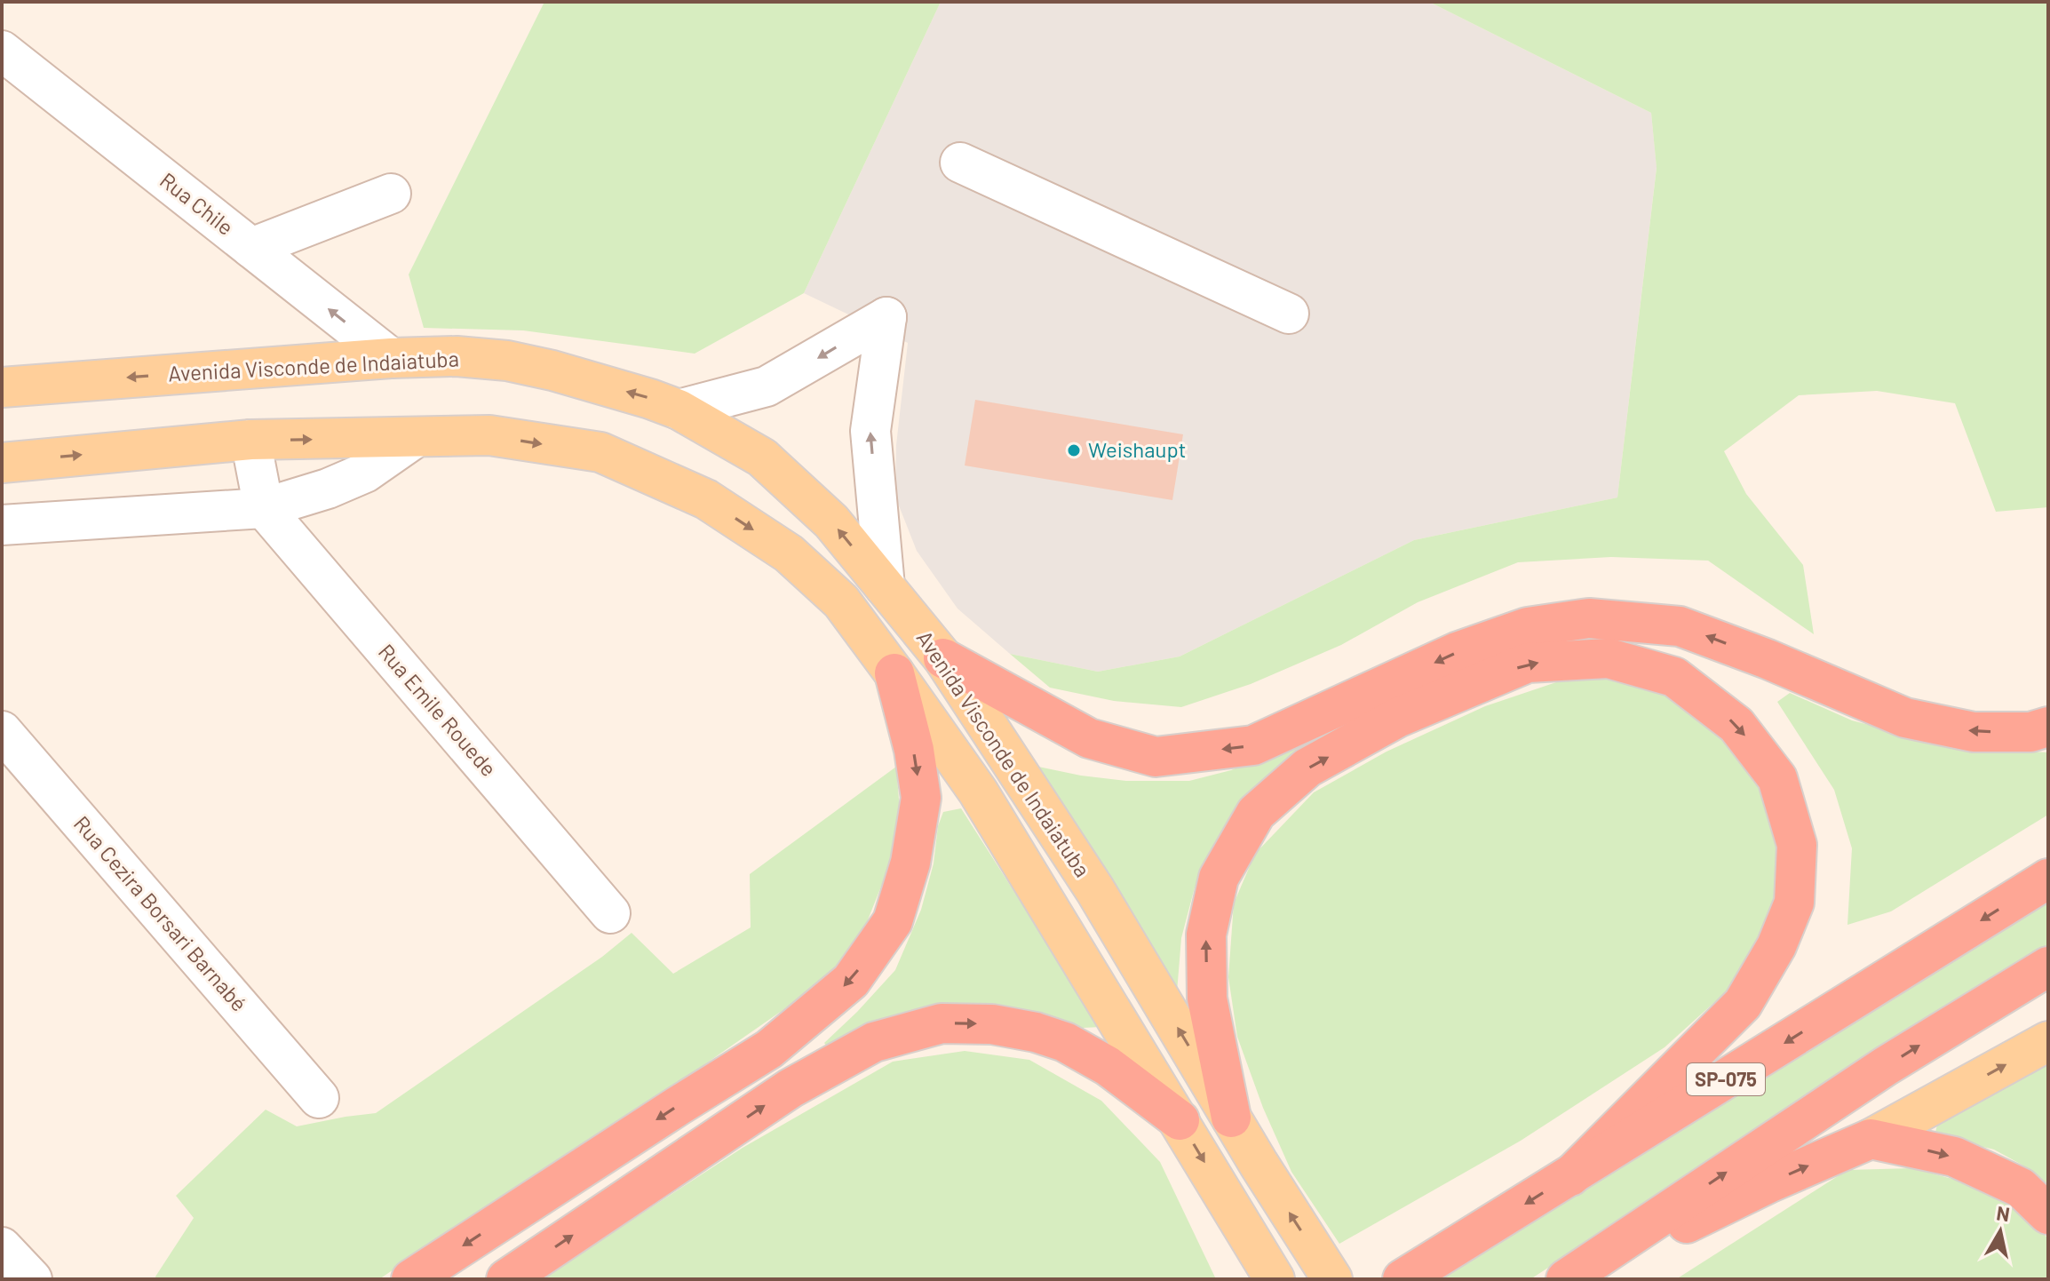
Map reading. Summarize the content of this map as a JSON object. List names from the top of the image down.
{
  "streets": {
    "highway": ["SP-075"],
    "main road": ["Avenida Visconde de Indaiatuba"],
    "street": ["Rua Chile", "Rua Emile Rouede", "Rua Cezira Borsari Barnabé"]
  },
  "crossings": [
    ["Rua Chile", "Avenida Visconde de Indaiatuba"]
  ],
  "one_way": ["Rua Chile"],
  "places": ["Weishaupt"],
  "north": "top"
}
